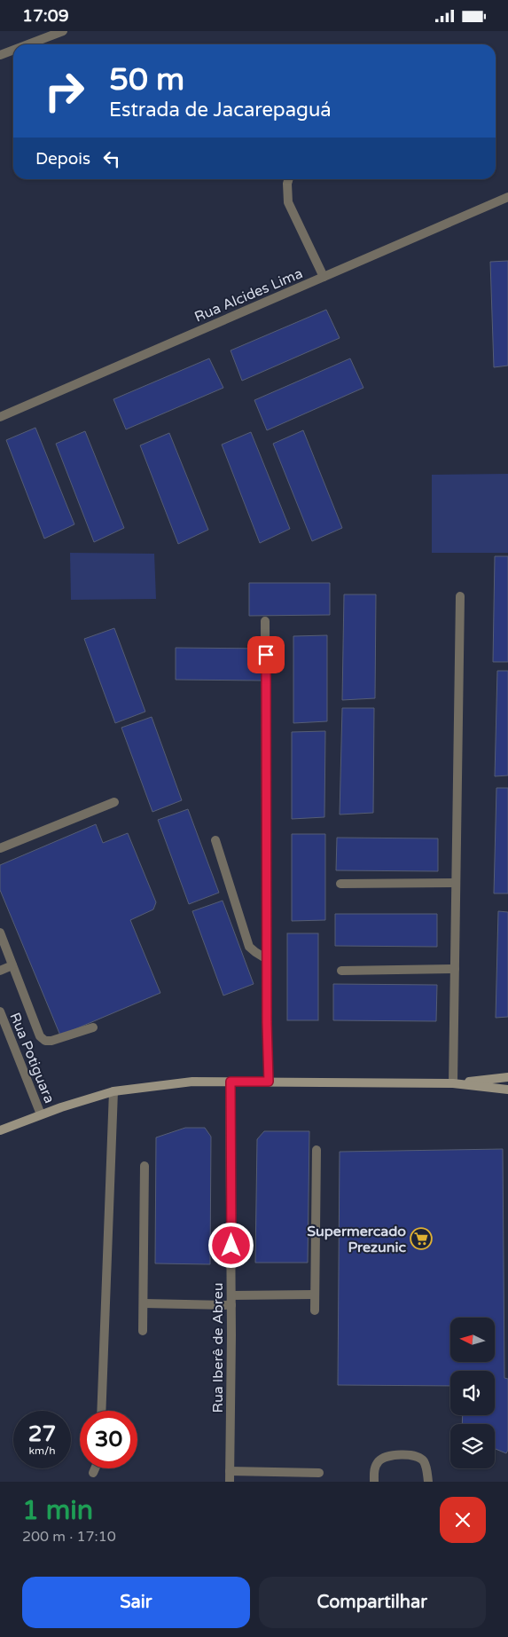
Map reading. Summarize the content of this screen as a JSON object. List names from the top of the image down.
{
  "streets": {
    "street": ["Rua Alcides Lima", "Rua Potiguara", "Rua Iberê de Abreu"]
  },
  "places": {
    "supermarket": ["Supermercado Prezunic"]
  },
  "north": "left",
  "page": {
    "status": "17:09",
    "turn": ["50 m", "Estrada de Jacarepaguá"],
    "then": "Depois",
    "speed": "27 km/h",
    "limit": "30",
    "heading": ["1 min", "200 m · 17:10"],
    "buttons": ["Sair", "Compartilhar"]
  }
}
